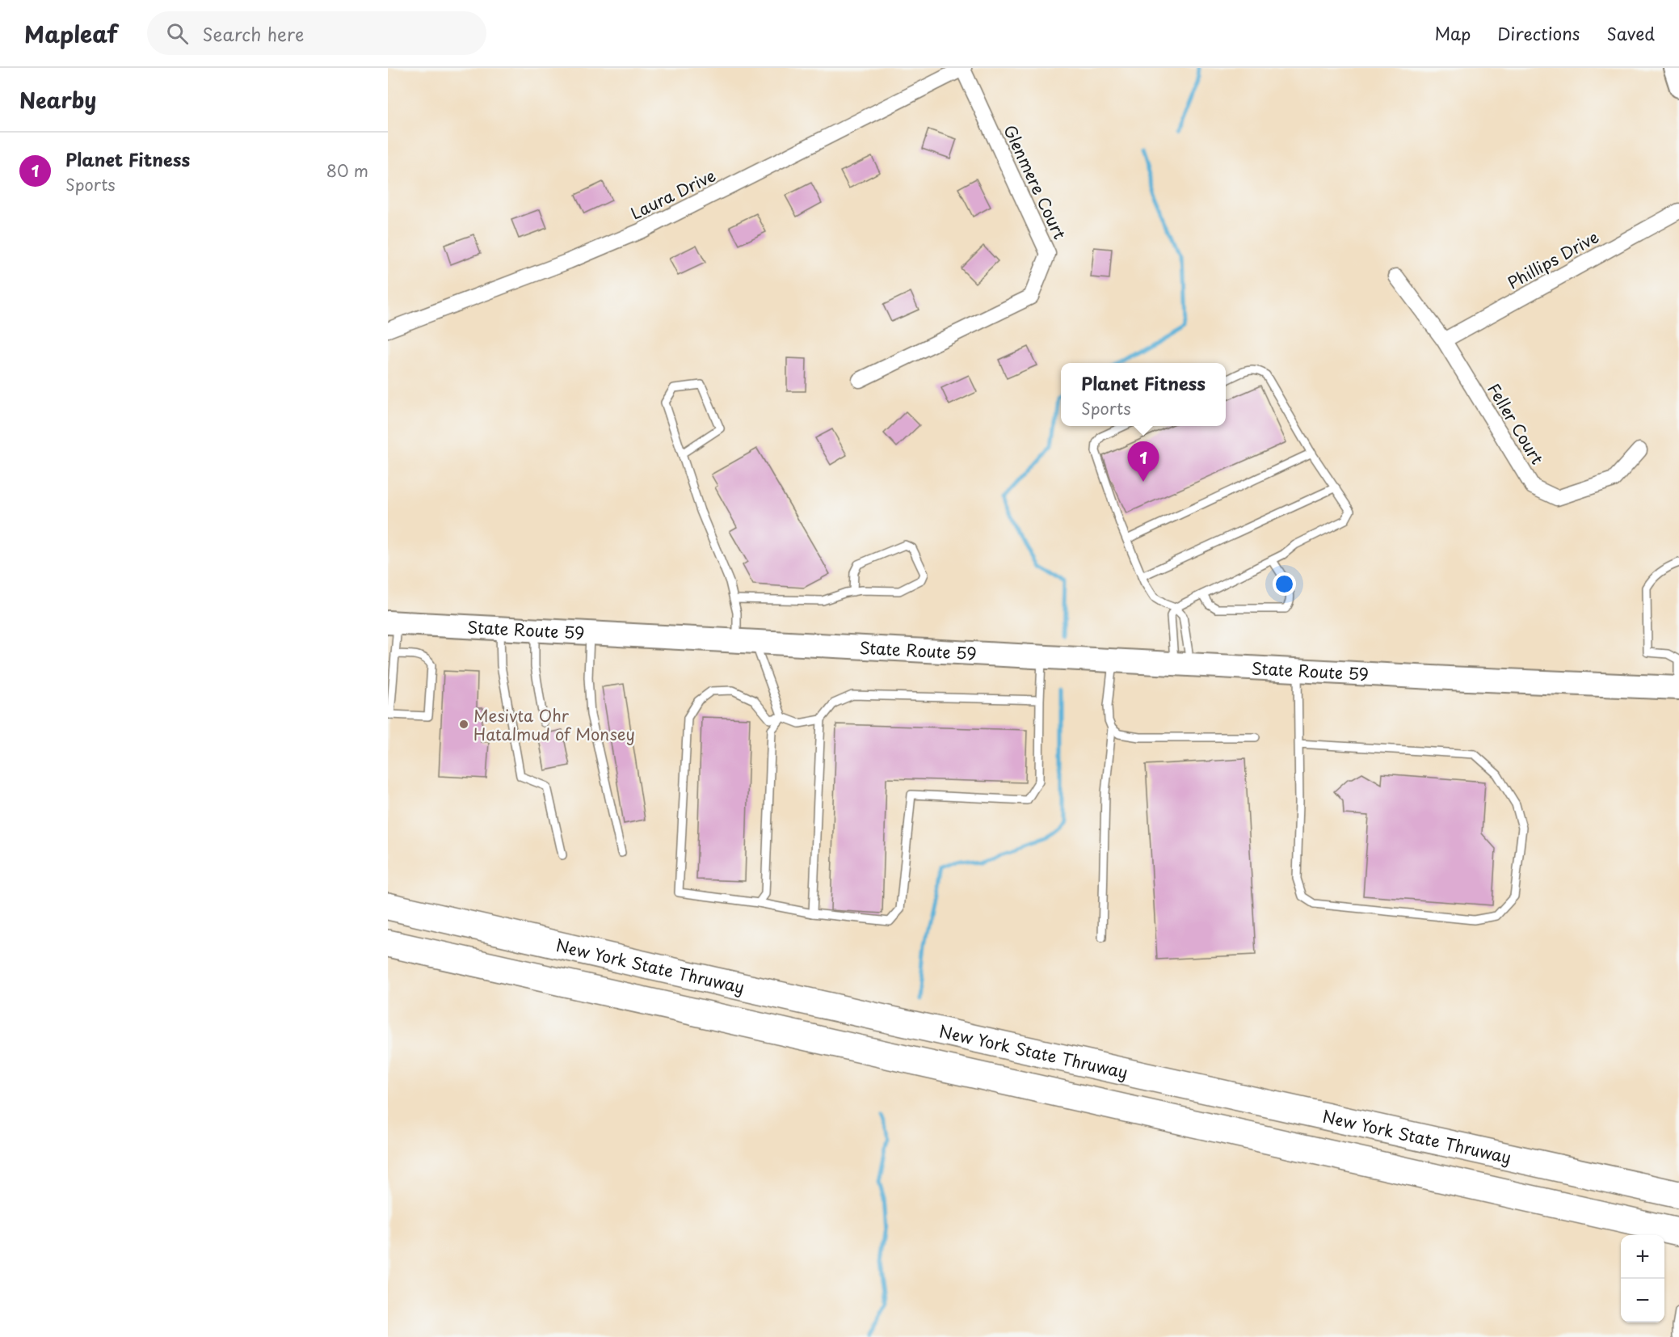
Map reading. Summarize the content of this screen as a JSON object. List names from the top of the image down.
{
  "streets": {
    "highway": ["New York State Thruway"],
    "main road": ["State Route 59"],
    "street": [
      "Glenmere Court",
      "Laura Drive",
      "Phillips Drive",
      "Feller Court"
    ]
  },
  "crossings": [
    ["Glenmere Court", "Laura Drive"],
    ["Phillips Drive", "Feller Court"]
  ],
  "places": ["Mesivta Ohr Hatalmud of Monsey"],
  "page": {
    "header": "Mapleaf",
    "search": "Search here",
    "nav": ["Map", "Directions", "Saved"],
    "heading": "Nearby",
    "list": [
      {
        "mark": "1",
        "name": "Planet Fitness",
        "note": "Sports",
        "value": "80 m"
      }
    ],
    "popup": ["Planet Fitness", "Sports"],
    "pins": "1",
    "map_buttons": ["+", "−"]
  }
}
